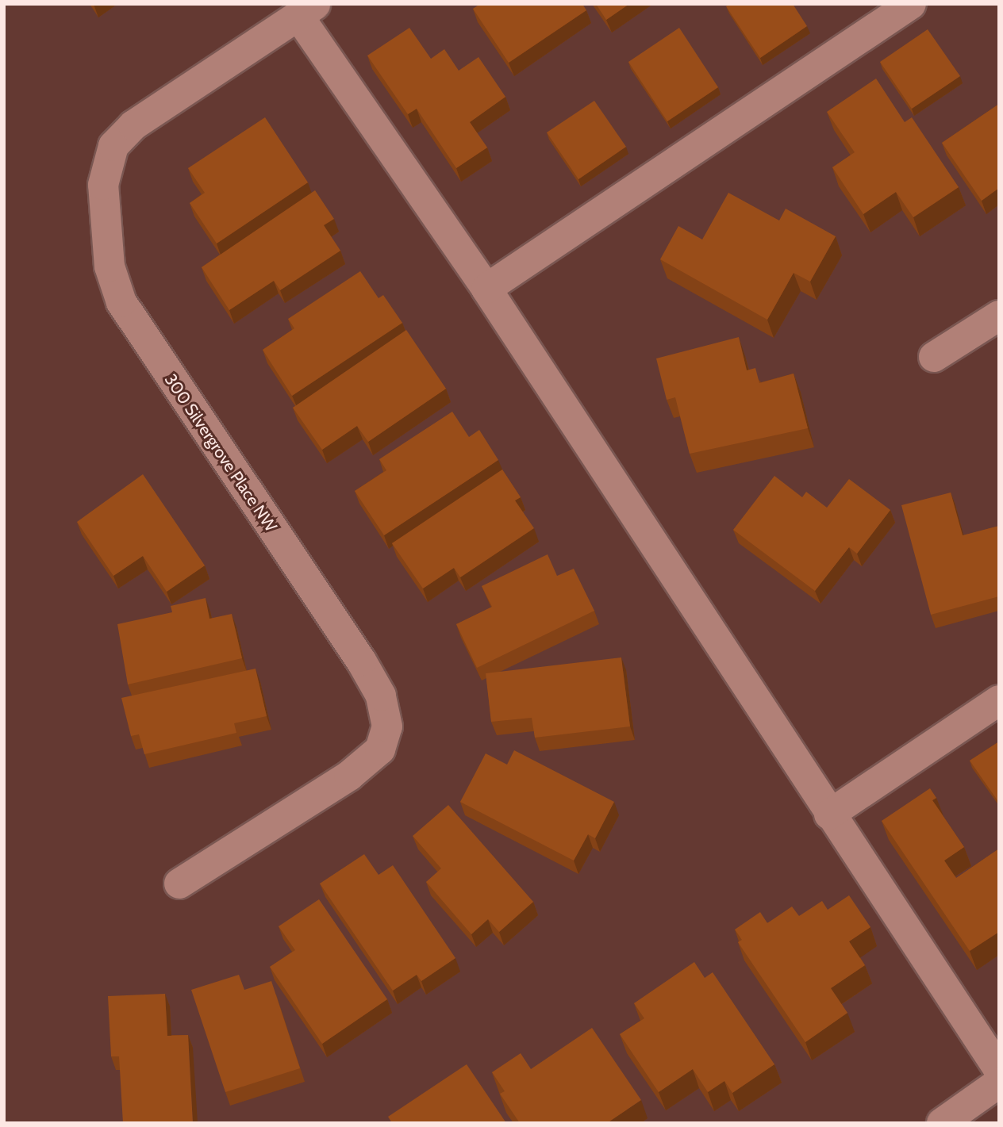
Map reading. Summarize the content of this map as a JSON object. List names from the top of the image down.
{
  "streets": {
    "street": ["300 Silvergrove Place NW"]
  }
}
